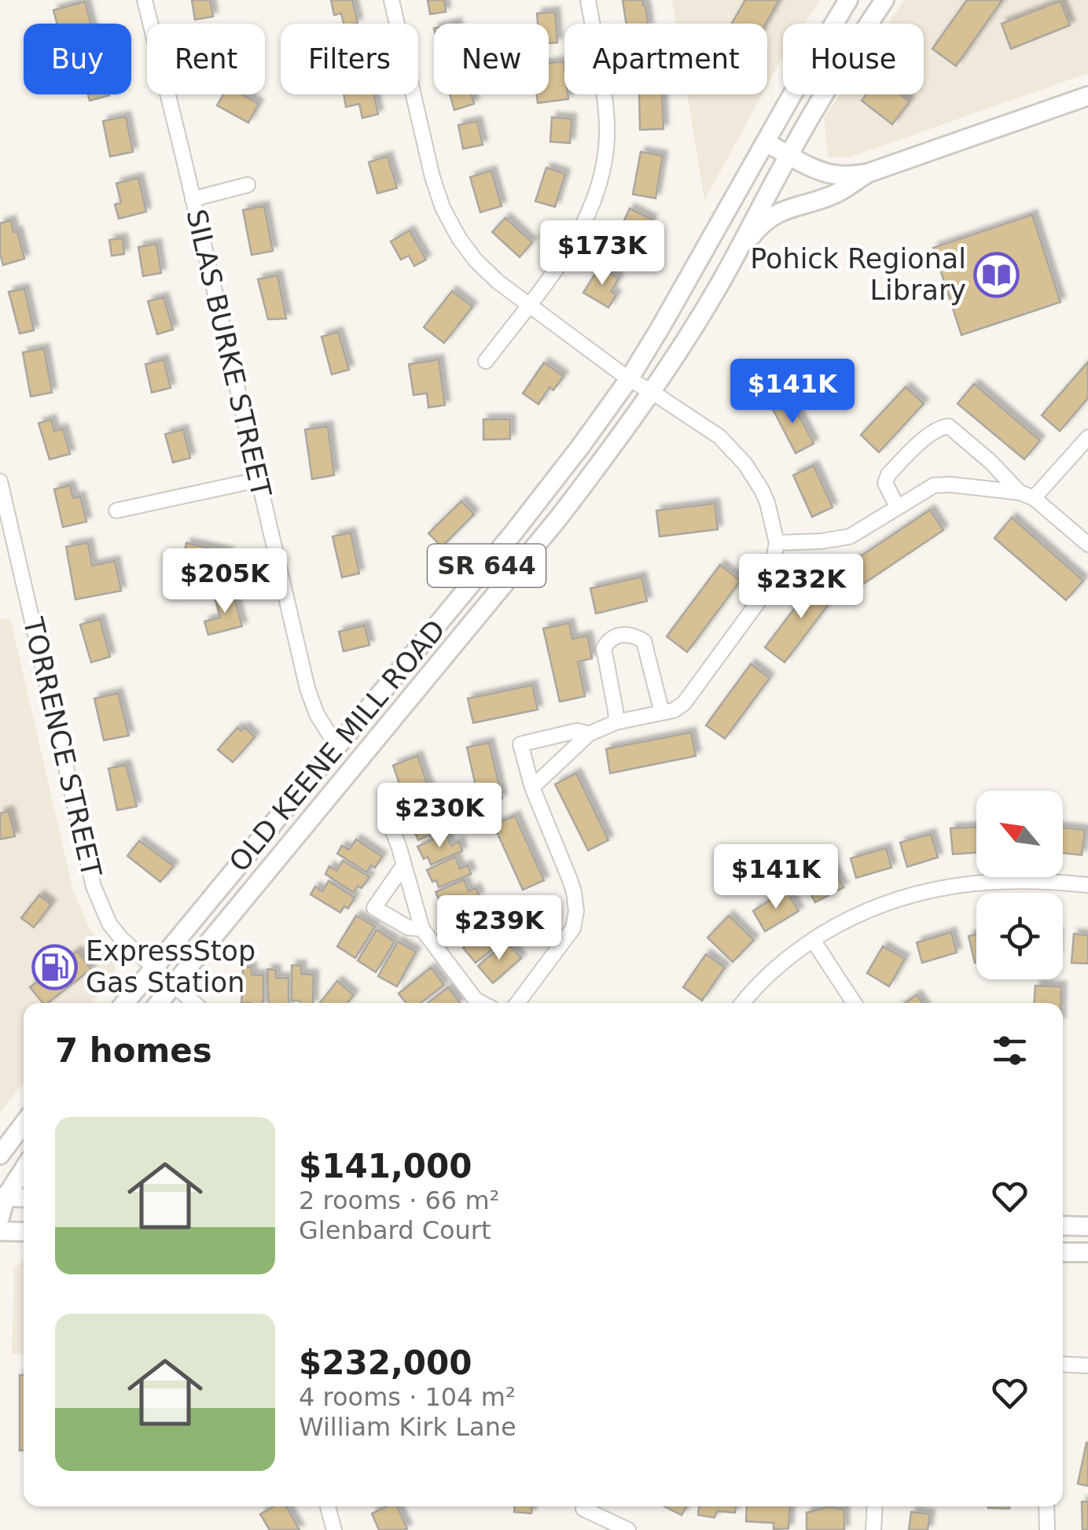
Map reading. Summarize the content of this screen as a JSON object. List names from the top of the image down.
{
  "streets": {
    "main road": ["SR 644", "OLD KEENE MILL ROAD"],
    "street": ["SILAS BURKE STREET", "TORRENCE STREET"]
  },
  "crossings": [
    ["SILAS BURKE STREET", "OLD KEENE MILL ROAD"],
    ["OLD KEENE MILL ROAD", "TORRENCE STREET"]
  ],
  "places": {
    "library": ["Pohick Regional Library"],
    "fuel station": ["ExpressStop Gas Station"]
  },
  "north": "top left",
  "page": {
    "chip": [
      "Buy",
      "Rent",
      "Filters",
      "New",
      "Apartment",
      "House"
    ],
    "price": [
      "$173K",
      "$141K",
      "$205K",
      "$232K",
      "$230K",
      "$141K",
      "$239K"
    ],
    "heading": "7 homes",
    "list": [
      {
        "name": "$141,000",
        "note": "2 rooms · 66 m² · Glenbard Court"
      },
      {
        "name": "$232,000",
        "note": "4 rooms · 104 m² · William Kirk Lane"
      }
    ]
  }
}
